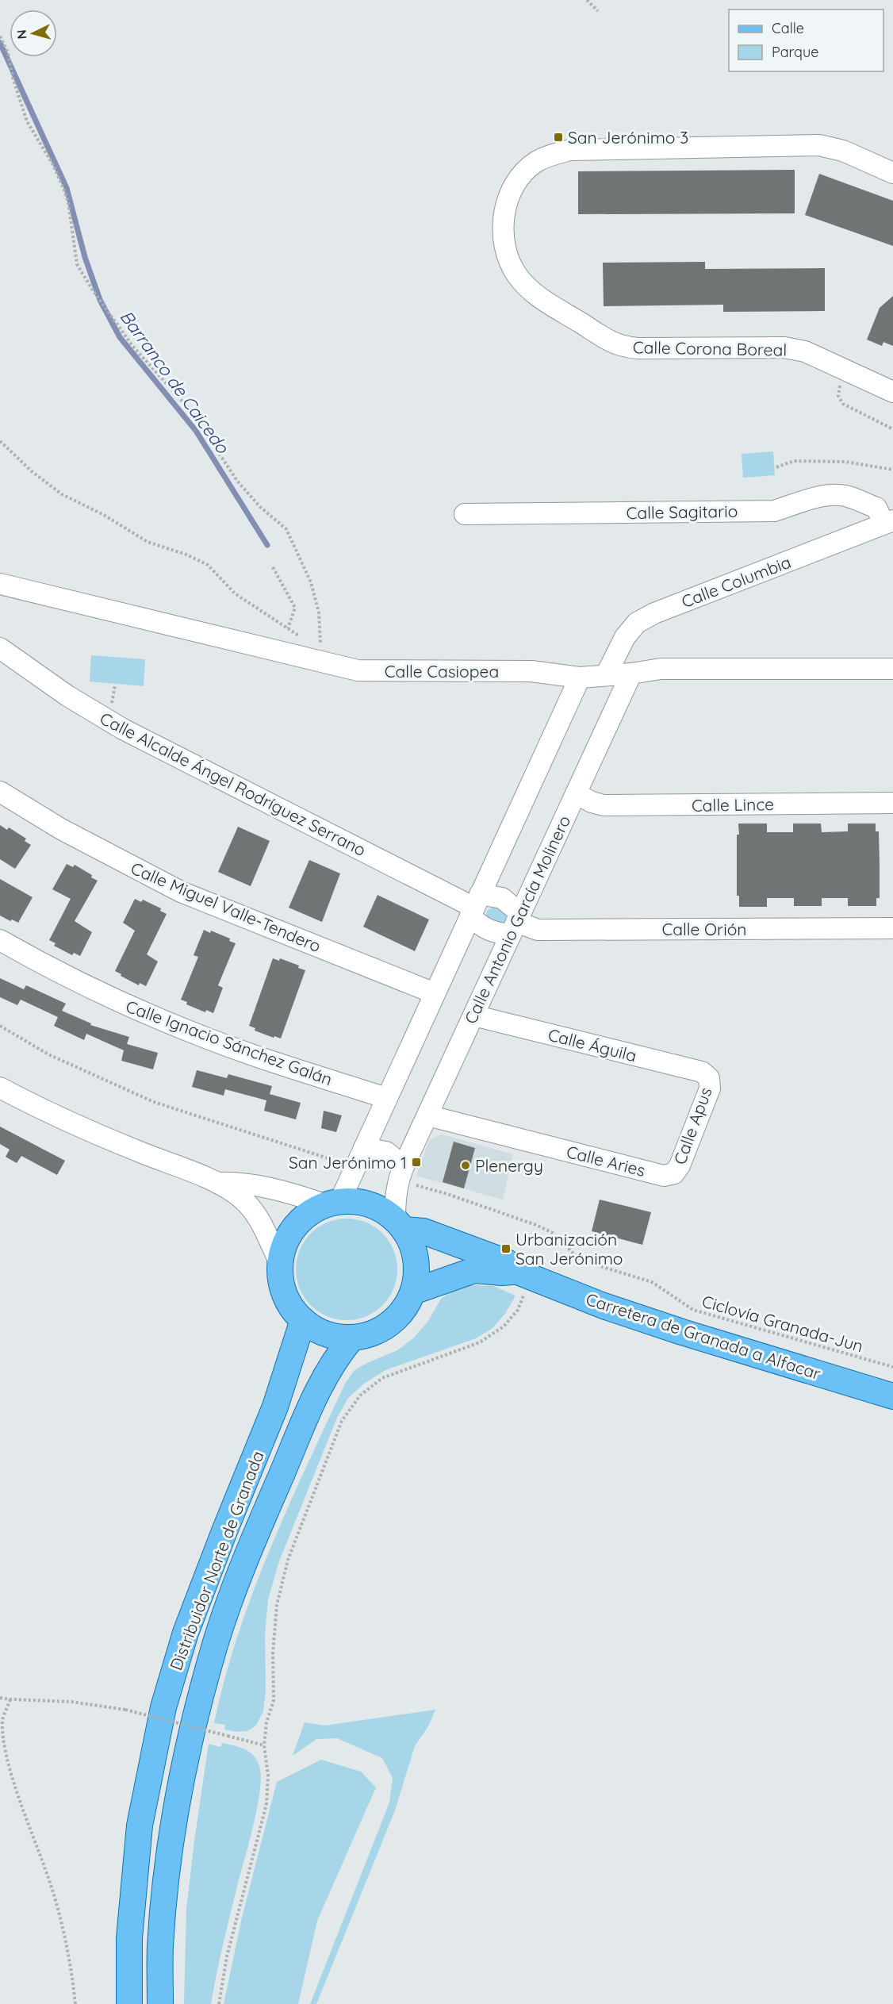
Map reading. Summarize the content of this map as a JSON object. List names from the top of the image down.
{
  "streets": {
    "main road": ["Carretera de Granada a Alfacar", "Distribuidor Norte de Granada"],
    "street": [
      "Calle Corona Boreal",
      "Calle Sagitario",
      "Calle Columbia",
      "Calle Casiopea",
      "Calle Alcalde Ángel Rodríguez Serrano",
      "Calle Lince",
      "Calle Miguel Valle-Tendero",
      "Calle Antonio García Molinero",
      "Calle Orión",
      "Calle Ignacio Sánchez Galán",
      "Calle Águila",
      "Calle Apus",
      "Calle Aries"
    ],
    "path": ["Ciclovía Granada-Jun"]
  },
  "crossings": [
    ["Calle Sagitario", "Calle Columbia"],
    ["Calle Columbia", "Calle Casiopea"],
    ["Calle Casiopea", "Calle Antonio García Molinero"],
    ["Calle Lince", "Calle Antonio García Molinero"],
    ["Calle Antonio García Molinero", "Calle Orión"],
    ["Calle Antonio García Molinero", "Calle Águila"],
    ["Calle Antonio García Molinero", "Calle Aries"],
    ["Calle Antonio García Molinero", "Ciclovía Granada-Jun"],
    ["Calle Antonio García Molinero", "Carretera de Granada a Alfacar"],
    ["Calle Antonio García Molinero", "Distribuidor Norte de Granada"],
    ["Calle Águila", "Calle Apus"],
    ["Calle Apus", "Calle Aries"],
    ["Carretera de Granada a Alfacar", "Distribuidor Norte de Granada"]
  ],
  "water": ["Barranco de Caicedo"],
  "places": {
    "transit": ["San Jerónimo 3", "San Jerónimo 1", "Urbanización San Jerónimo"],
    "other": ["Plenergy"]
  },
  "legend": ["Calle", "Parque"],
  "north": "left"
}
